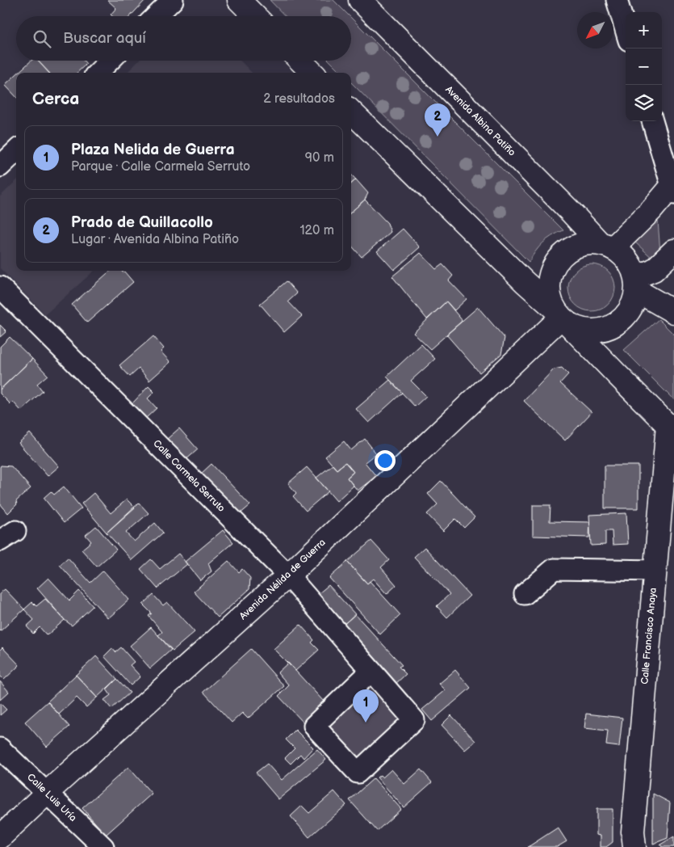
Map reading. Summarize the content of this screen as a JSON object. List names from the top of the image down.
{
  "streets": {
    "main road": ["Avenida Albina Patiño", "Avenida Nélida de Guerra", "Calle Francisco Anaya"],
    "street": ["Calle Carmela Serruto", "Calle Luis Uría"]
  },
  "crossings": [
    ["Avenida Albina Patiño", "Avenida Nélida de Guerra"],
    ["Calle Carmela Serruto", "Avenida Nélida de Guerra"],
    ["Avenida Nélida de Guerra", "Calle Luis Uría"]
  ],
  "north": "bottom left",
  "page": {
    "map_buttons": ["+", "−"],
    "search": "Buscar aquí",
    "heading": ["Cerca", "2 resultados"],
    "pins": ["2", "1"],
    "list": [
      {
        "mark": "1",
        "name": "Plaza Nelida de Guerra",
        "note": "Parque · Calle Carmela Serruto",
        "value": "90 m"
      },
      {
        "mark": "2",
        "name": "Prado de Quillacollo",
        "note": "Lugar · Avenida Albina Patiño",
        "value": "120 m"
      }
    ]
  }
}
